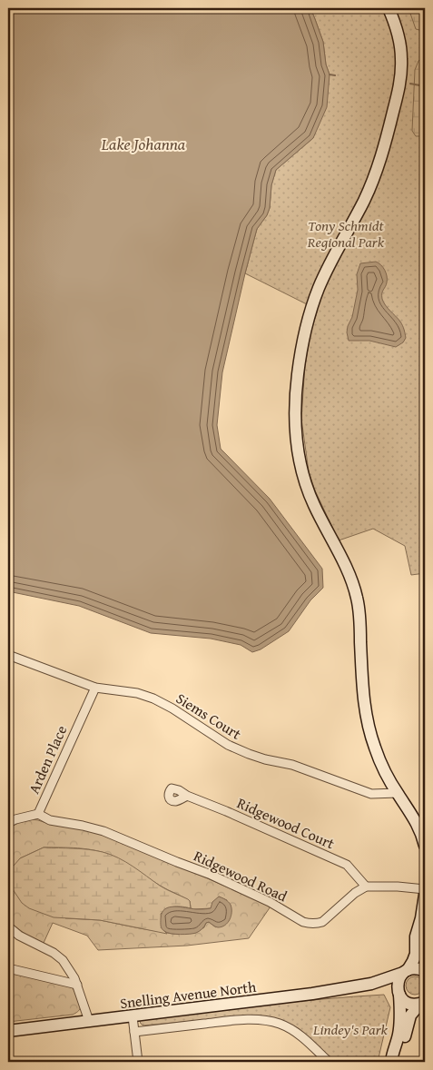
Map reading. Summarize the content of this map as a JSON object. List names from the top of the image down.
{
  "streets": {
    "street": [
      "Siems Court",
      "Arden Place",
      "Ridgewood Court",
      "Ridgewood Road",
      "Snelling Avenue North"
    ]
  },
  "crossings": [
    ["Siems Court", "Arden Place"],
    ["Arden Place", "Ridgewood Road"],
    ["Ridgewood Court", "Ridgewood Road"]
  ],
  "water": ["Lake Johanna"],
  "parks": ["Tony Schmidt Regional Park", "Lindey's Park"]
}
